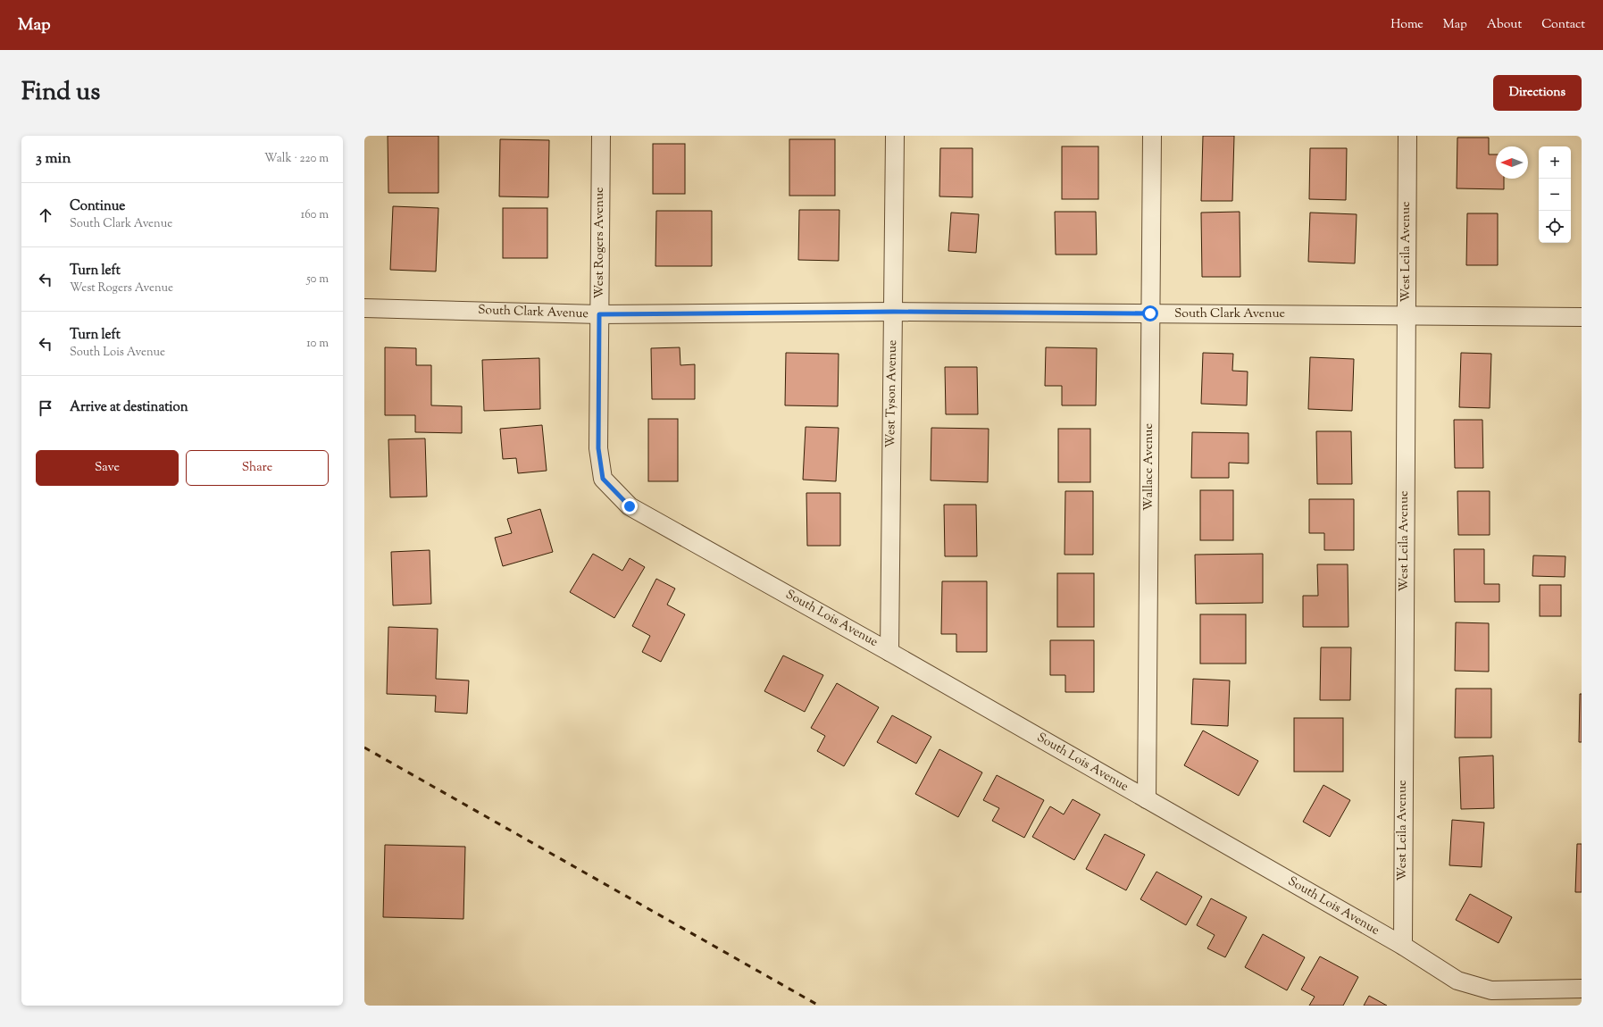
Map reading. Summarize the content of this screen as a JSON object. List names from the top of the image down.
{
  "streets": {
    "street": [
      "West Rogers Avenue",
      "West Leila Avenue",
      "South Clark Avenue",
      "West Tyson Avenue",
      "Wallace Avenue",
      "South Lois Avenue"
    ]
  },
  "crossings": [
    ["West Rogers Avenue", "South Clark Avenue"],
    ["West Rogers Avenue", "South Lois Avenue"],
    ["West Leila Avenue", "South Clark Avenue"],
    ["West Leila Avenue", "South Lois Avenue"],
    ["South Clark Avenue", "West Tyson Avenue"],
    ["South Clark Avenue", "Wallace Avenue"],
    ["West Tyson Avenue", "South Lois Avenue"],
    ["Wallace Avenue", "South Lois Avenue"]
  ],
  "north": "left",
  "page": {
    "header": "Map",
    "nav": [
      "Home",
      "Map",
      "About",
      "Contact"
    ],
    "title": "Find us",
    "buttons": [
      "Directions",
      ["Save", "Share"]
    ],
    "heading": ["3 min", "Walk · 220 m"],
    "map_buttons": ["+", "−"],
    "list": [
      ["Continue", "South Clark Avenue", "160 m"],
      ["Turn left", "West Rogers Avenue", "50 m"],
      ["Turn left", "South Lois Avenue", "10 m"],
      "Arrive at destination"
    ]
  }
}
